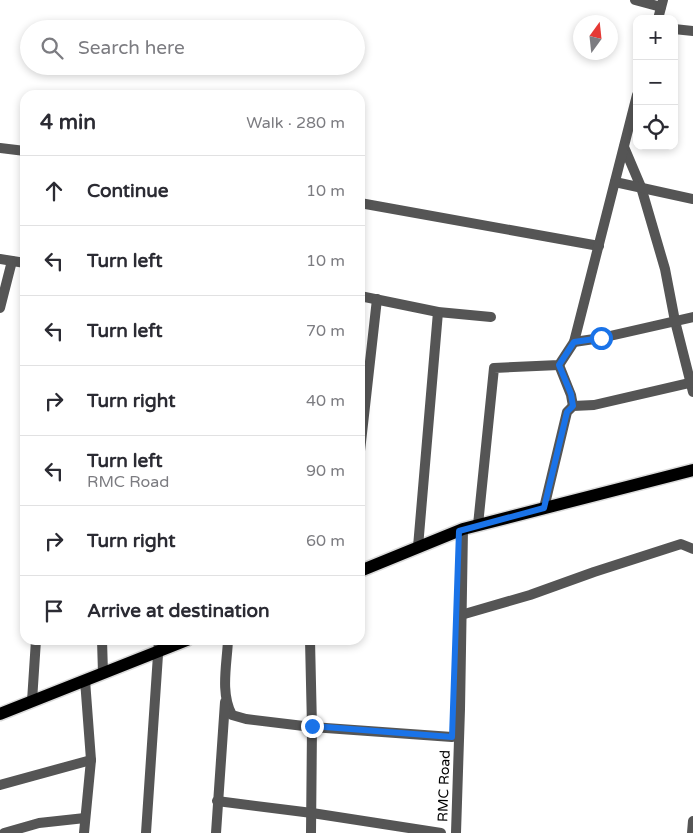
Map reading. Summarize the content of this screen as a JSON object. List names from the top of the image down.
{
  "streets": {
    "street": ["RMC Road"]
  },
  "north": "top",
  "page": {
    "map_buttons": ["+", "−"],
    "search": "Search here",
    "heading": ["4 min", "Walk · 280 m"],
    "list": [
      ["Continue", "10 m"],
      ["Turn left", "10 m"],
      ["Turn left", "70 m"],
      ["Turn right", "40 m"],
      ["Turn left", "RMC Road", "90 m"],
      ["Turn right", "60 m"],
      "Arrive at destination"
    ]
  }
}
